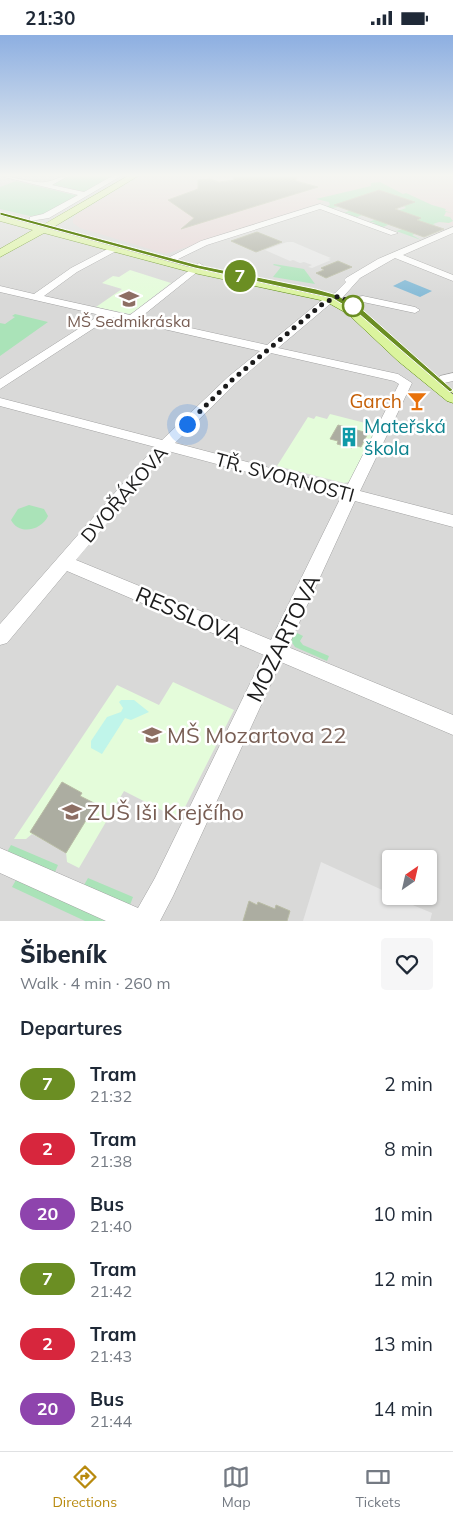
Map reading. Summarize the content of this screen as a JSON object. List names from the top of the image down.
{
  "streets": {
    "street": [
      "TŘ. SVORNOSTI",
      "DVOŘÁKOVA",
      "RESSLOVA",
      "MOZARTOVA"
    ]
  },
  "crossings": [
    ["TŘ. SVORNOSTI", "DVOŘÁKOVA"],
    ["TŘ. SVORNOSTI", "MOZARTOVA"],
    ["DVOŘÁKOVA", "RESSLOVA"],
    ["DVOŘÁKOVA", "MOZARTOVA"],
    ["RESSLOVA", "MOZARTOVA"]
  ],
  "places": {
    "school or university": ["MŠ Sedmikráska", "MŠ Mozartova 22", "ZUŠ Iši Krejčího"],
    "bar": ["Garch"],
    "building": ["Mateřská škola"]
  },
  "lines": ["tram line 7"],
  "north": "top right",
  "page": {
    "status": "21:30",
    "on_map": "7",
    "heading": [
      ["Šibeník", "Walk · 4 min · 260 m"],
      "Departures"
    ],
    "list": [
      {
        "mark": "7",
        "name": "Tram",
        "note": "21:32",
        "value": "2 min"
      },
      {
        "mark": "2",
        "name": "Tram",
        "note": "21:38",
        "value": "8 min"
      },
      {
        "mark": "20",
        "name": "Bus",
        "note": "21:40",
        "value": "10 min"
      },
      {
        "mark": "7",
        "name": "Tram",
        "note": "21:42",
        "value": "12 min"
      },
      {
        "mark": "2",
        "name": "Tram",
        "note": "21:43",
        "value": "13 min"
      },
      {
        "mark": "20",
        "name": "Bus",
        "note": "21:44",
        "value": "14 min"
      }
    ],
    "tabs": ["Directions", "Map", "Tickets"]
  }
}
